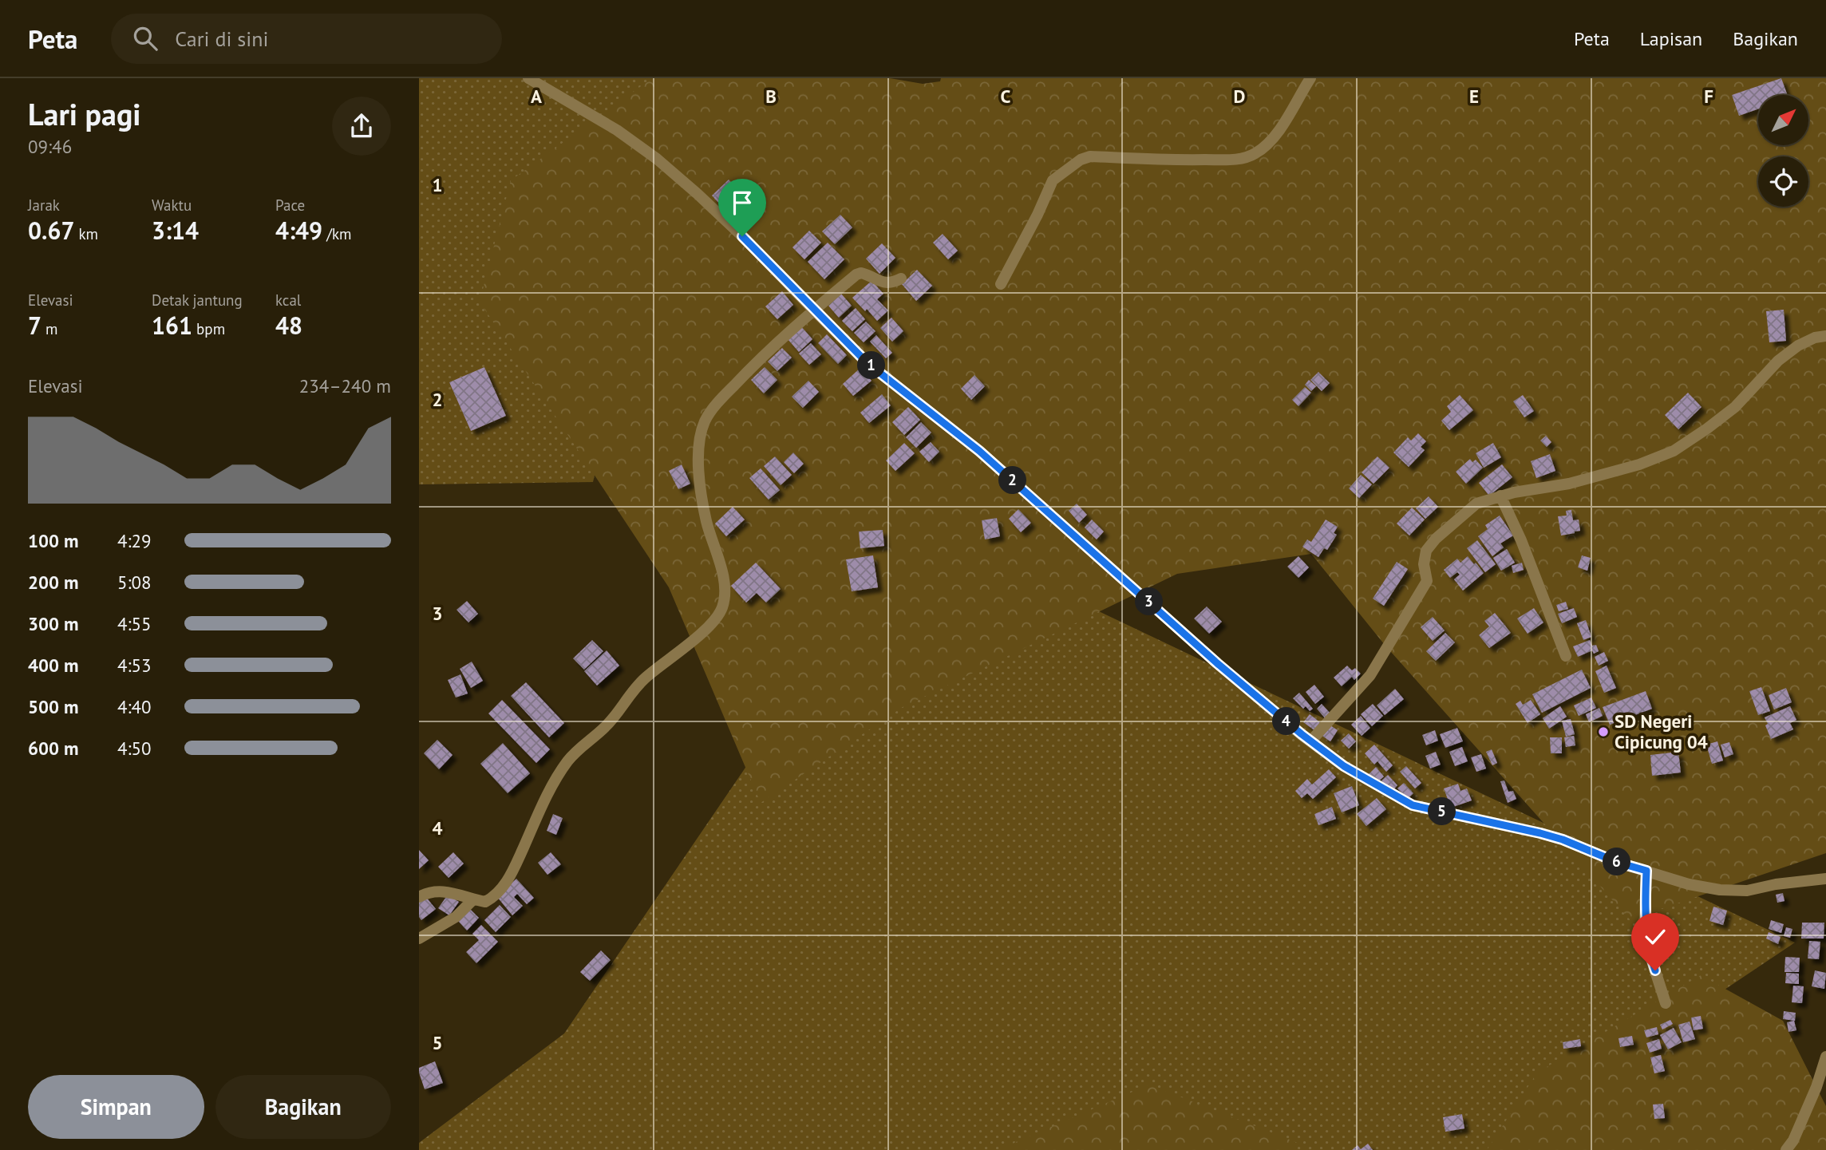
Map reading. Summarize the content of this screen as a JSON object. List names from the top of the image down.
{
  "places": ["SD Negeri Cipicung 04"],
  "north": "top right",
  "page": {
    "header": "Peta",
    "search": "Cari di sini",
    "nav": ["Peta", "Lapisan", "Bagikan"],
    "heading": ["Lari pagi", "09:46"],
    "stats": [
      ["Jarak", "0.67 km"],
      ["Waktu", "3:14"],
      ["Pace", "4:49 /km"],
      ["Elevasi", "7 m"],
      ["Detak jantung", "161 bpm"],
      ["kcal", "48"]
    ],
    "pins": [
      "1",
      "2",
      "3",
      "4",
      "5",
      "6"
    ],
    "chart": ["Elevasi", "234–240 m"],
    "list": [
      {
        "name": "100 m",
        "note": "4:29"
      },
      {
        "name": "200 m",
        "note": "5:08"
      },
      {
        "name": "300 m",
        "note": "4:55"
      },
      {
        "name": "400 m",
        "note": "4:53"
      },
      {
        "name": "500 m",
        "note": "4:40"
      },
      {
        "name": "600 m",
        "note": "4:50"
      }
    ],
    "buttons": ["Simpan", "Bagikan"]
  },
  "grid": {
    "columns": [
      "A",
      "B",
      "C",
      "D",
      "E",
      "F"
    ],
    "rows": [
      "1",
      "2",
      "3",
      "4",
      "5"
    ]
  }
}
